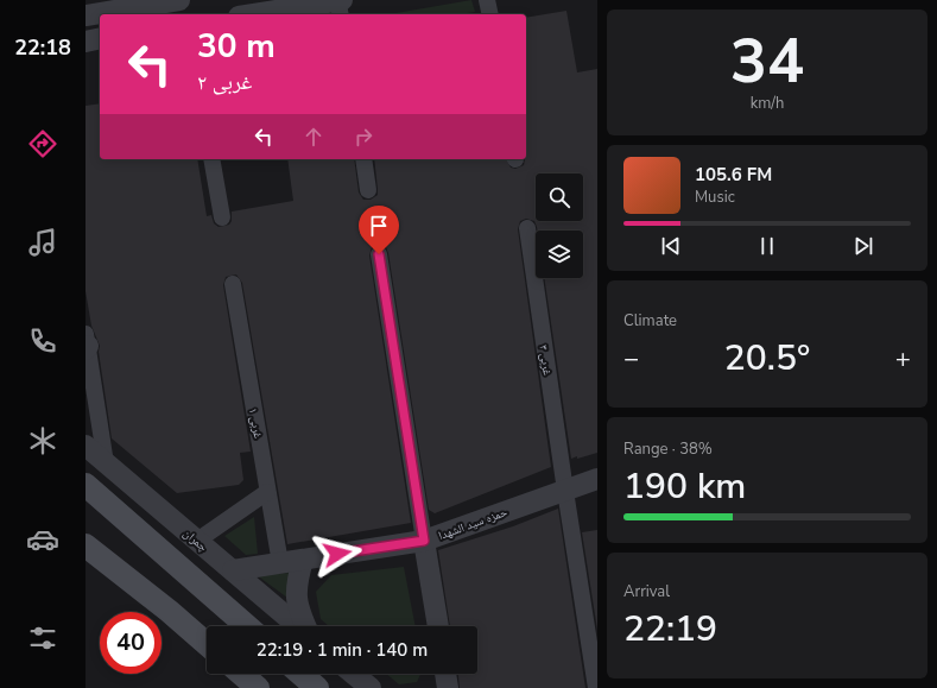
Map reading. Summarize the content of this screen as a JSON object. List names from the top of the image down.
{
  "streets": {
    "street": [
      "۳ غربی",
      "۱ غربی",
      "حمزه سید الشهدا",
      "چمران"
    ]
  },
  "crossings": [
    ["۳ غربی", "حمزه سید الشهدا"],
    ["۱ غربی", "حمزه سید الشهدا"],
    ["حمزه سید الشهدا", "چمران"]
  ],
  "page": {
    "tabs": "22:18",
    "tile": [
      ["34", "km/h"],
      "Climate",
      ["Range · 38%", "190 km"],
      ["Arrival", "22:19"]
    ],
    "turn": ["30 m", "۲ غربی"],
    "song": ["105.6 FM", "Music"],
    "heat": ["−", "20.5°", "+"],
    "limit": "40",
    "trip": "22:19 · 1 min · 140 m"
  }
}
